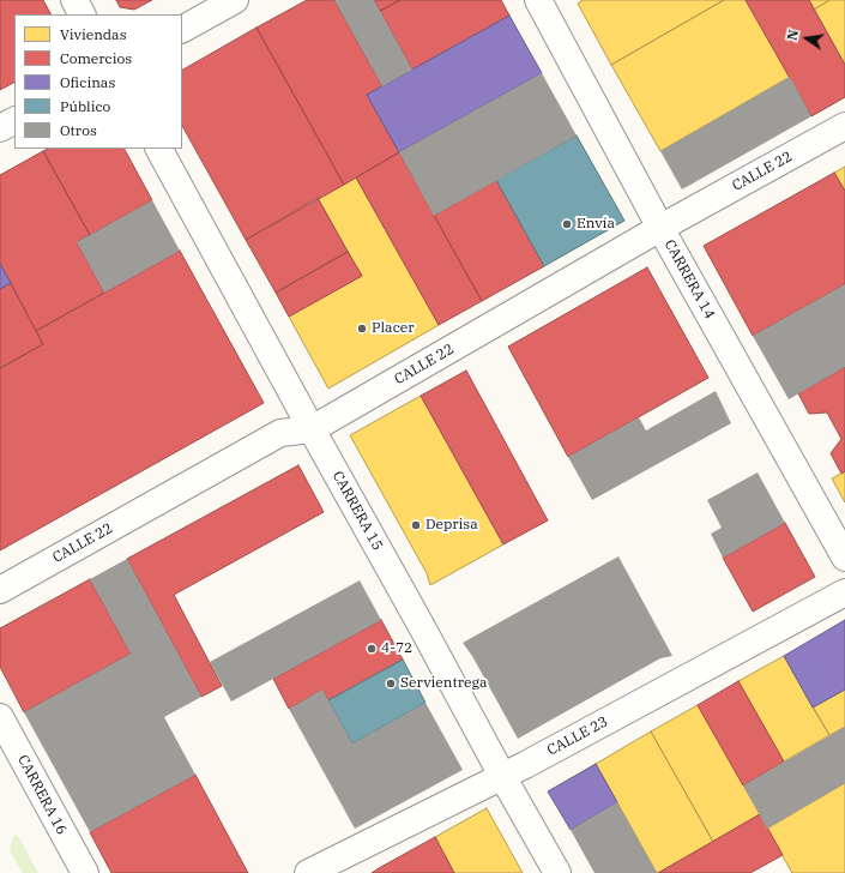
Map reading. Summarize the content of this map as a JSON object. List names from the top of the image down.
{
  "streets": {
    "street": [
      "CALLE 22",
      "CARRERA 14",
      "CARRERA 15",
      "CALLE 23",
      "CARRERA 16"
    ]
  },
  "crossings": [
    ["CALLE 22", "CARRERA 14"],
    ["CALLE 22", "CARRERA 15"],
    ["CARRERA 15", "CALLE 23"]
  ],
  "places": [
    "Envía",
    "Placer",
    "Deprisa",
    "4-72",
    "Servientrega"
  ],
  "legend": [
    "Viviendas",
    "Comercios",
    "Oficinas",
    "Público",
    "Otros"
  ],
  "north": "left"
}
